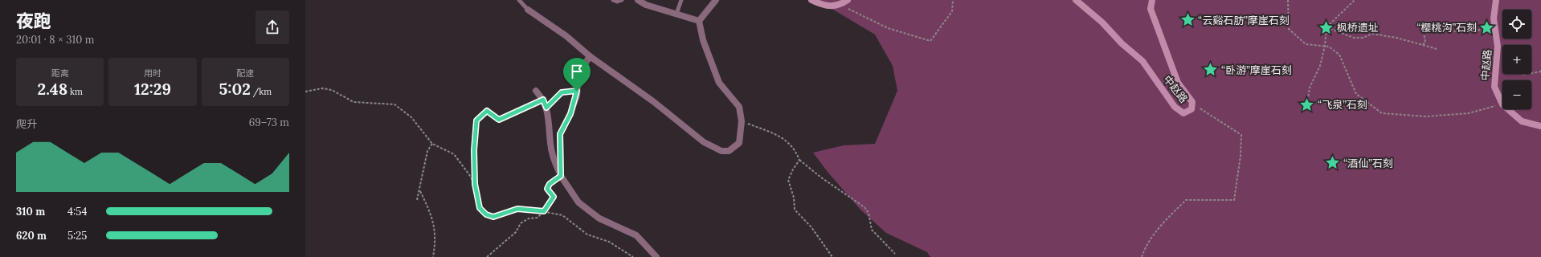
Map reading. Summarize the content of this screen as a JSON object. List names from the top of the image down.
{
  "streets": {
    "street": ["中赵路"]
  },
  "places": {
    "place": [
      "“云谿石肪”摩崖石刻",
      "枫桥遗址",
      "“樱桃沟”石刻",
      "“卧游”摩崖石刻",
      "“飞泉”石刻",
      "“酒仙”石刻"
    ]
  },
  "page": {
    "heading": ["夜跑", "20:01 · 8 × 310 m"],
    "map_buttons": ["+", "−"],
    "stats": [
      ["距离", "2.48 km"],
      ["用时", "12:29"],
      ["配速", "5:02 /km"]
    ],
    "chart": ["爬升", "69–73 m"],
    "list": [
      {
        "name": "310 m",
        "note": "4:54"
      },
      {
        "name": "620 m",
        "note": "5:25"
      }
    ]
  }
}
